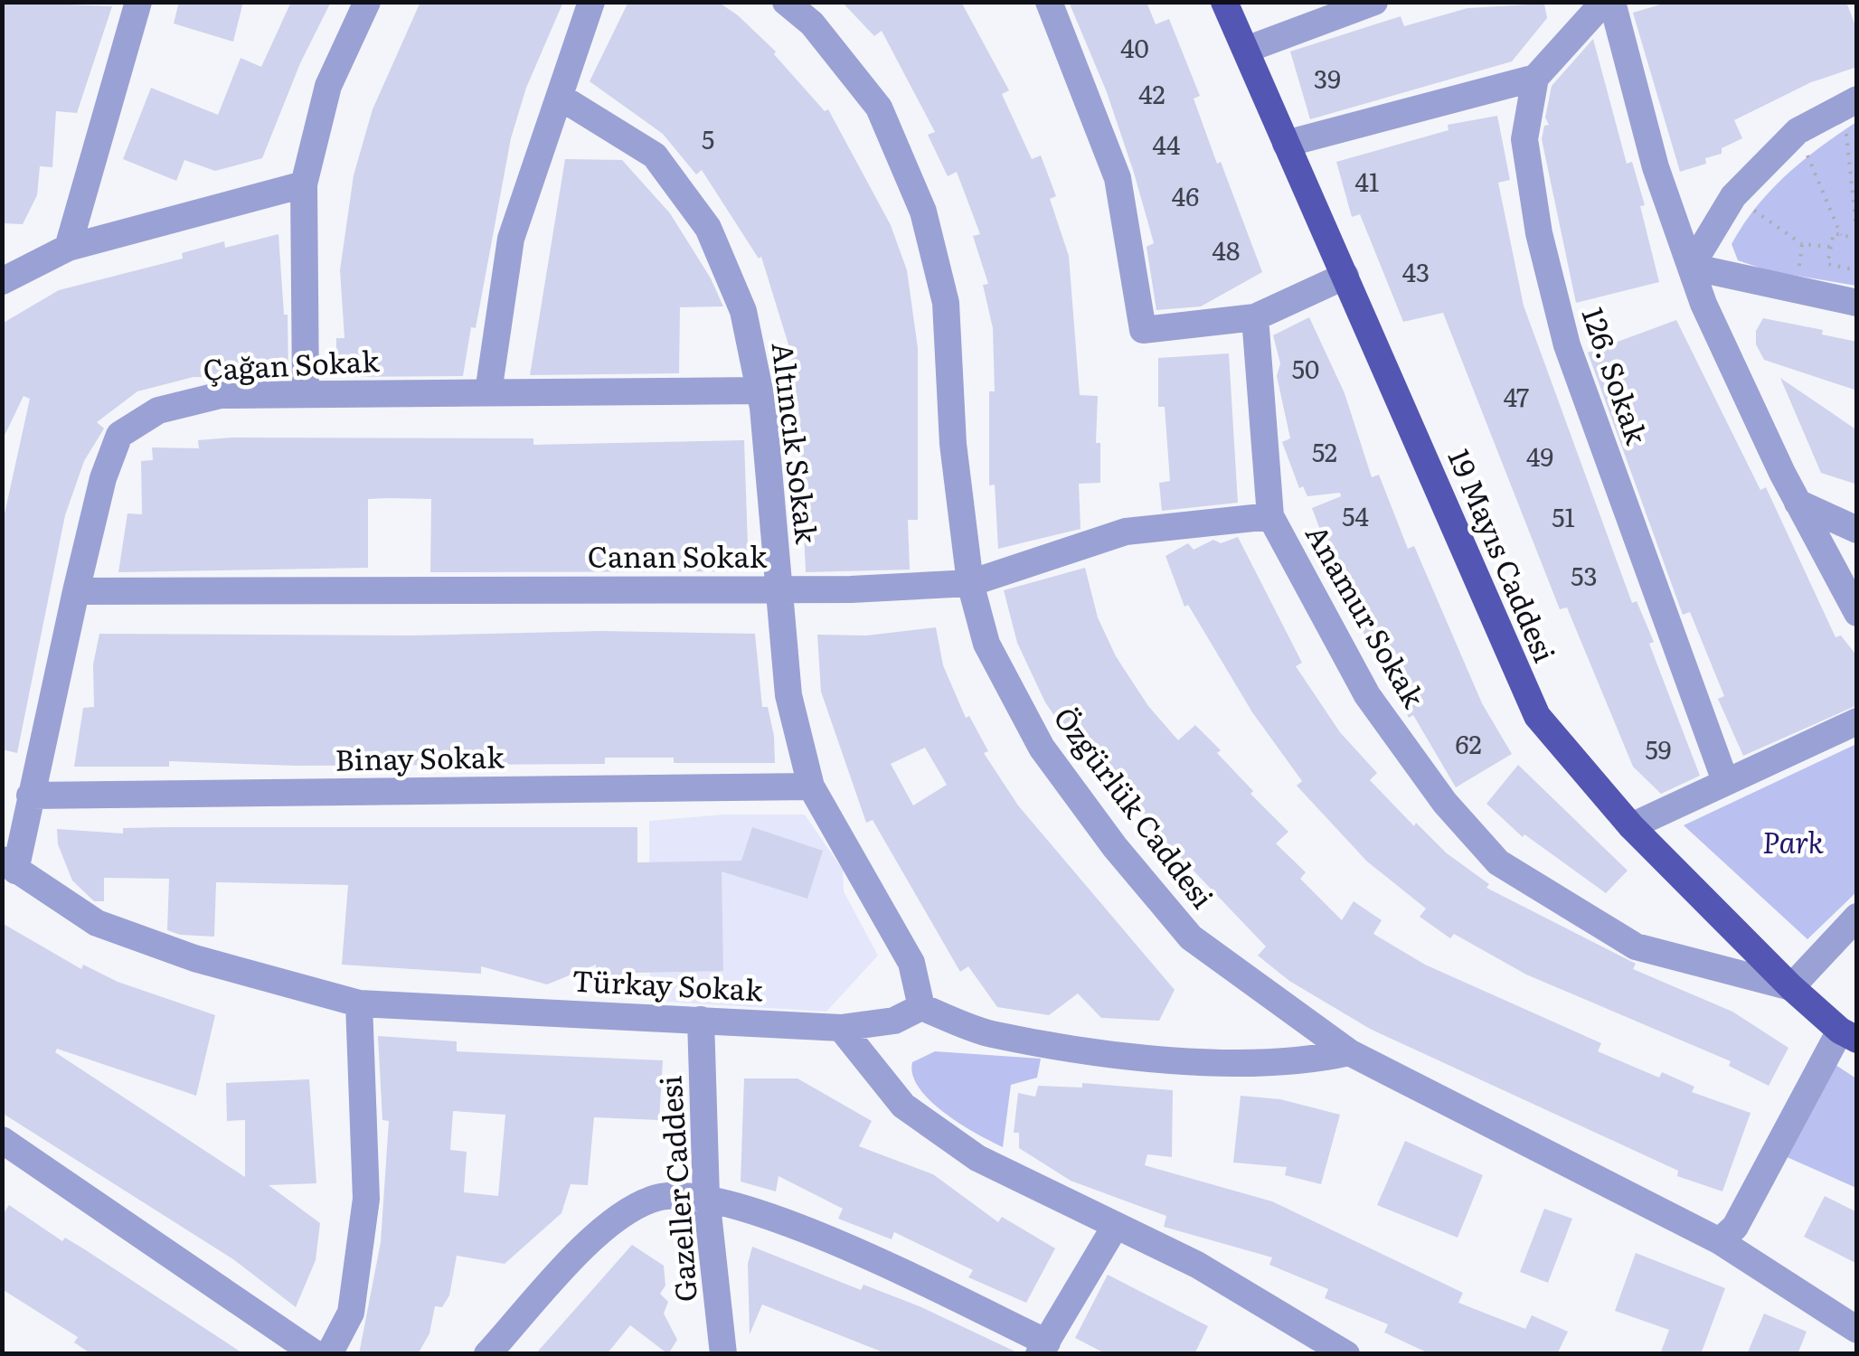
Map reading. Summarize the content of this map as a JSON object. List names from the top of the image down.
{
  "streets": {
    "main road": ["19 Mayıs Caddesi"],
    "street": [
      "Çağan Sokak",
      "126. Sokak",
      "Altıncık Sokak",
      "Canan Sokak",
      "Anamur Sokak",
      "Binay Sokak",
      "Özgürlük Caddesi",
      "Türkay Sokak",
      "Gazeller Caddesi"
    ]
  },
  "crossings": [
    ["Çağan Sokak", "Altıncık Sokak"],
    ["Çağan Sokak", "Canan Sokak"],
    ["Çağan Sokak", "Binay Sokak"],
    ["Çağan Sokak", "Türkay Sokak"],
    ["Altıncık Sokak", "Canan Sokak"],
    ["Altıncık Sokak", "Binay Sokak"],
    ["Altıncık Sokak", "Türkay Sokak"],
    ["19 Mayıs Caddesi", "Anamur Sokak"],
    ["Canan Sokak", "Anamur Sokak"],
    ["Canan Sokak", "Özgürlük Caddesi"],
    ["Türkay Sokak", "Gazeller Caddesi"]
  ],
  "parks": ["Park"],
  "house_numbers": [
    "40",
    "39",
    "42",
    "5",
    "44",
    "41",
    "46",
    "48",
    "43",
    "50",
    "47",
    "52",
    "49",
    "54",
    "51",
    "53",
    "62",
    "59"
  ]
}
